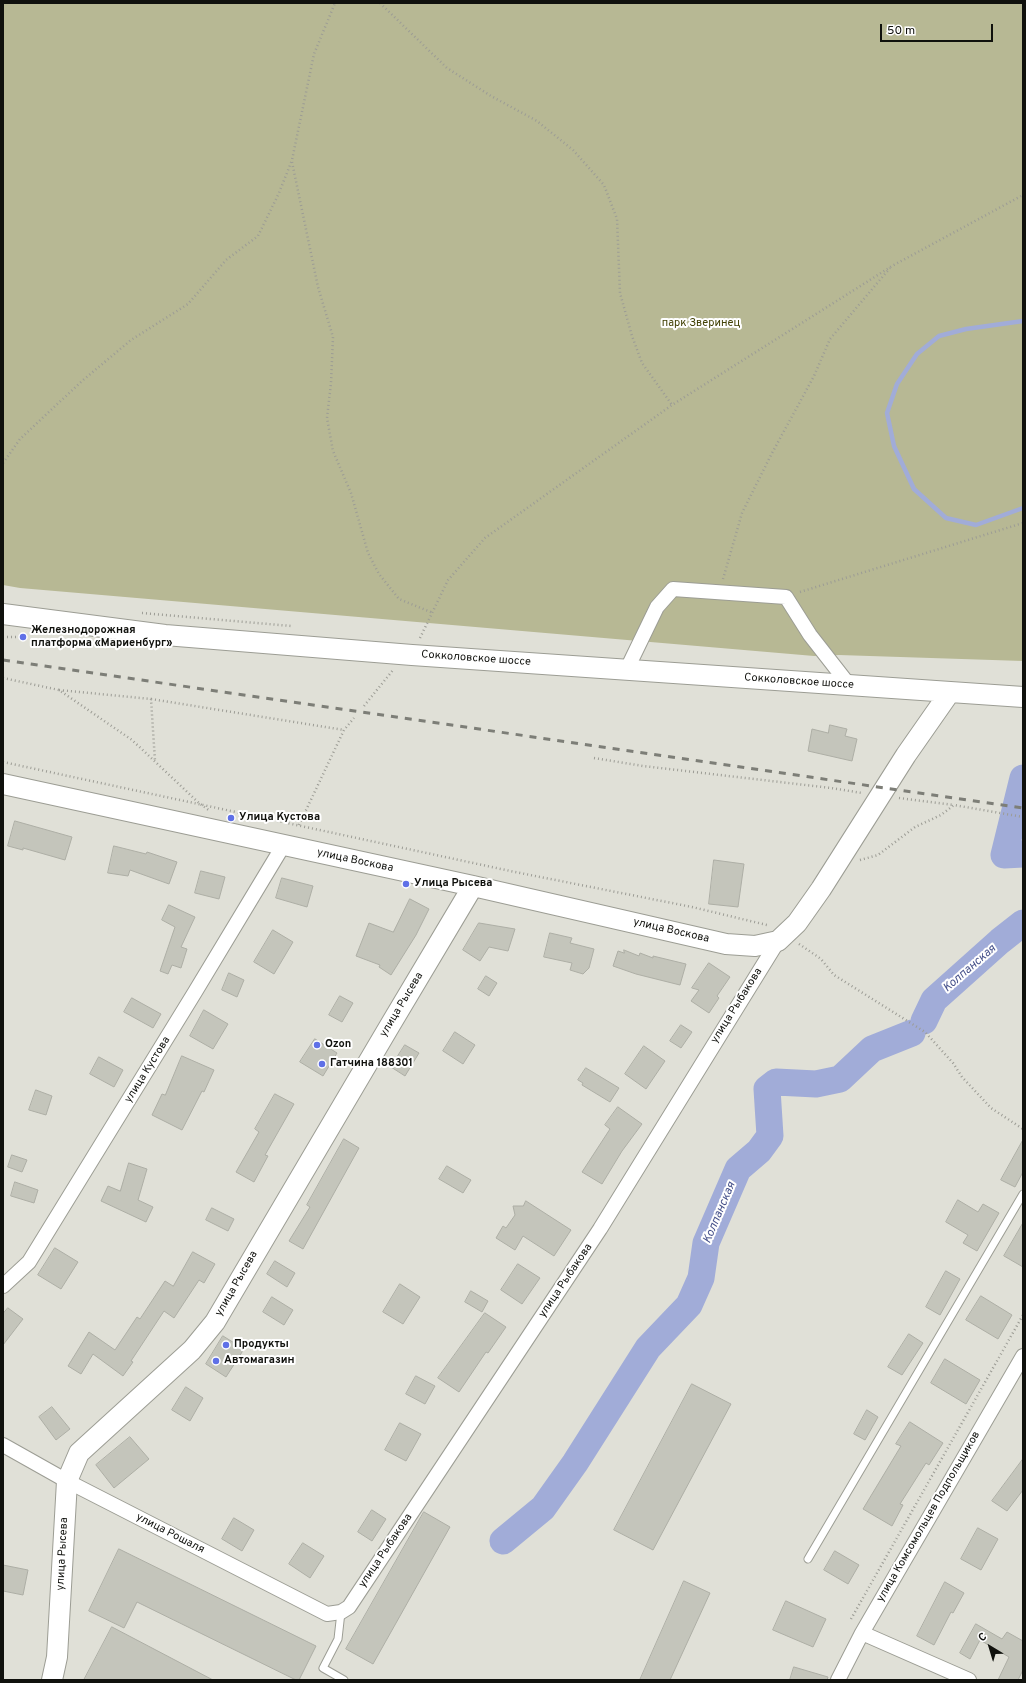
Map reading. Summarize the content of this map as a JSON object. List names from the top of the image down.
{
  "streets": {
    "main road": ["Сокколовское шоссе", "улица Воскова", "улица Рысева"],
    "street": [
      "улица Рыбакова",
      "улица Кустова",
      "улица Комсомольцев Подпольщиков",
      "улица Рошаля"
    ]
  },
  "crossings": [
    ["улица Воскова", "улица Рысева"],
    ["улица Воскова", "улица Рыбакова"],
    ["улица Воскова", "улица Кустова"],
    ["улица Рысева", "улица Рошаля"],
    ["улица Рыбакова", "улица Рошаля"]
  ],
  "water": ["Колпанская"],
  "parks": ["парк Зверинец"],
  "places": [
    "Железнодорожная платформа «Мариенбург»",
    "Улица Кустова",
    "Улица Рысева",
    "Ozon",
    "Гатчина 188301",
    "Продукты",
    "Автомагазин"
  ],
  "scale_bar": "50 m",
  "north": "top left"
}
